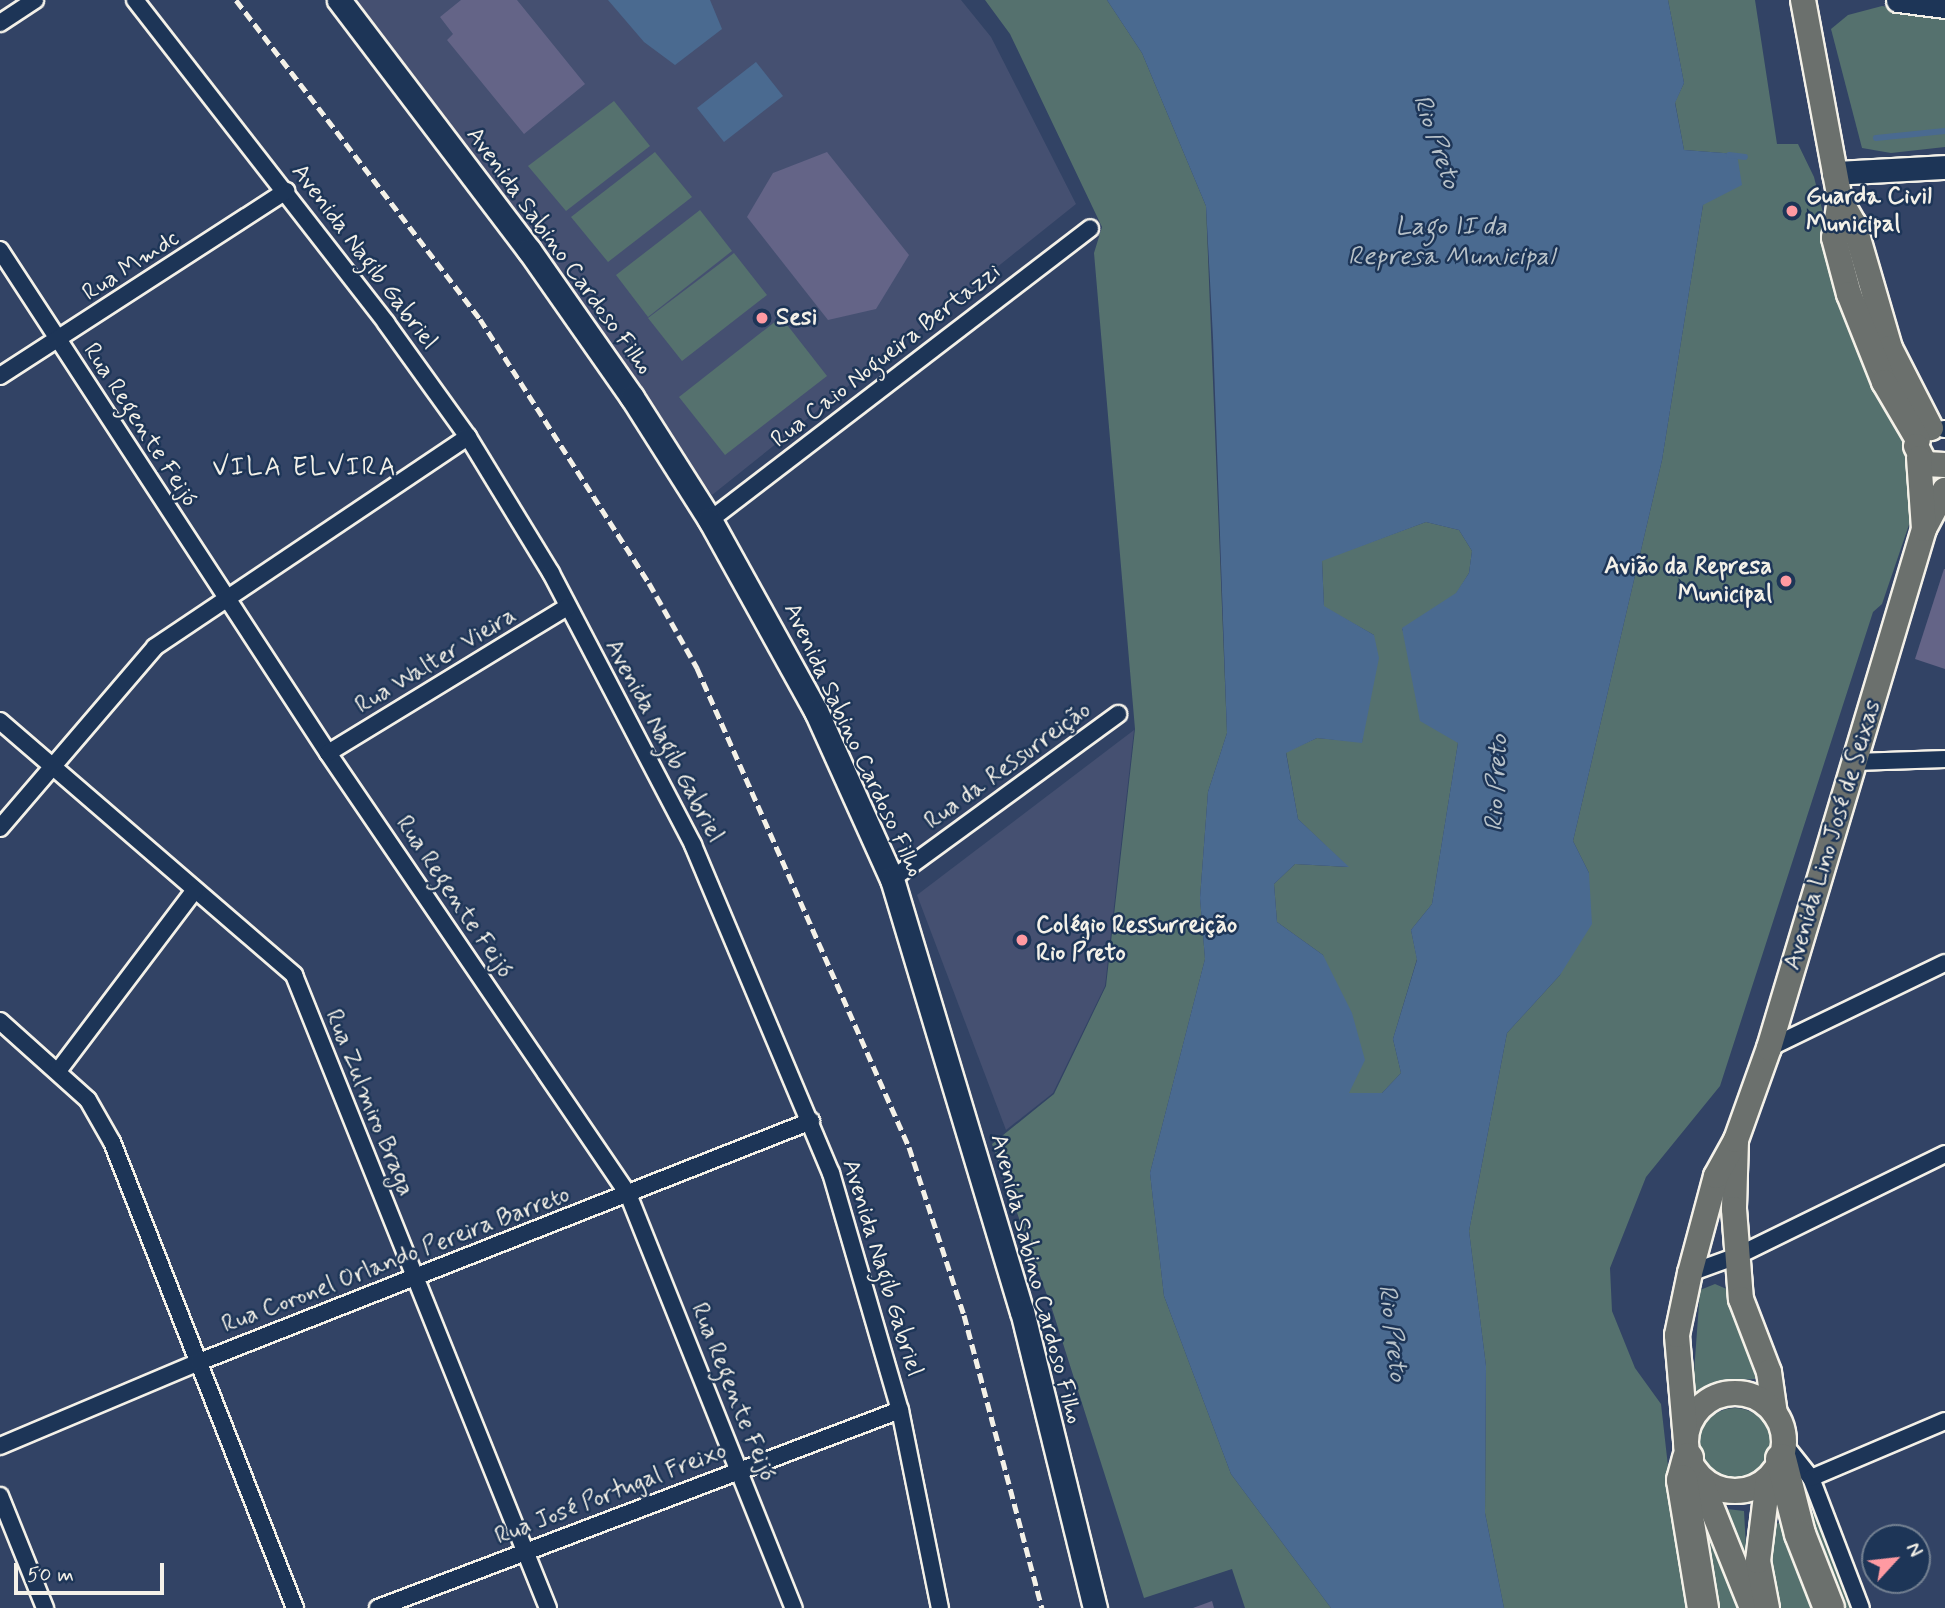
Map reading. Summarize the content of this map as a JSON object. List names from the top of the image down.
{
  "streets": {
    "main road": ["Avenida Sabino Cardoso Filho", "Avenida Lino José de Seixas"],
    "street": [
      "Avenida Nagib Gabriel",
      "Rua Mmdc",
      "Rua Caio Nogueira Bertazzi",
      "Rua Regente Feijó",
      "Rua Walter Vieira",
      "Rua da Ressurreição",
      "Rua Zulmiro Braga",
      "Rua Coronel Orlando Pereira Barreto",
      "Rua José Portugal Freixo"
    ]
  },
  "crossings": [
    ["Avenida Sabino Cardoso Filho", "Rua Caio Nogueira Bertazzi"],
    ["Avenida Sabino Cardoso Filho", "Rua da Ressurreição"],
    ["Avenida Nagib Gabriel", "Rua Mmdc"],
    ["Avenida Nagib Gabriel", "Rua Walter Vieira"],
    ["Avenida Nagib Gabriel", "Rua Coronel Orlando Pereira Barreto"],
    ["Avenida Nagib Gabriel", "Rua José Portugal Freixo"],
    ["Rua Mmdc", "Rua Regente Feijó"],
    ["Rua Regente Feijó", "Rua Walter Vieira"],
    ["Rua Regente Feijó", "Rua Coronel Orlando Pereira Barreto"],
    ["Rua Regente Feijó", "Rua José Portugal Freixo"],
    ["Rua Zulmiro Braga", "Rua Coronel Orlando Pereira Barreto"],
    ["Rua Zulmiro Braga", "Rua José Portugal Freixo"]
  ],
  "districts": ["VILA ELVIRA"],
  "water": ["Rio Preto", "Lago II da Represa Municipal"],
  "places": [
    "Guarda Civil Municipal",
    "Sesi",
    "Avião da Represa Municipal",
    "Colégio Ressurreição Rio Preto"
  ],
  "scale_bar": "50 m",
  "north": "top right"
}
